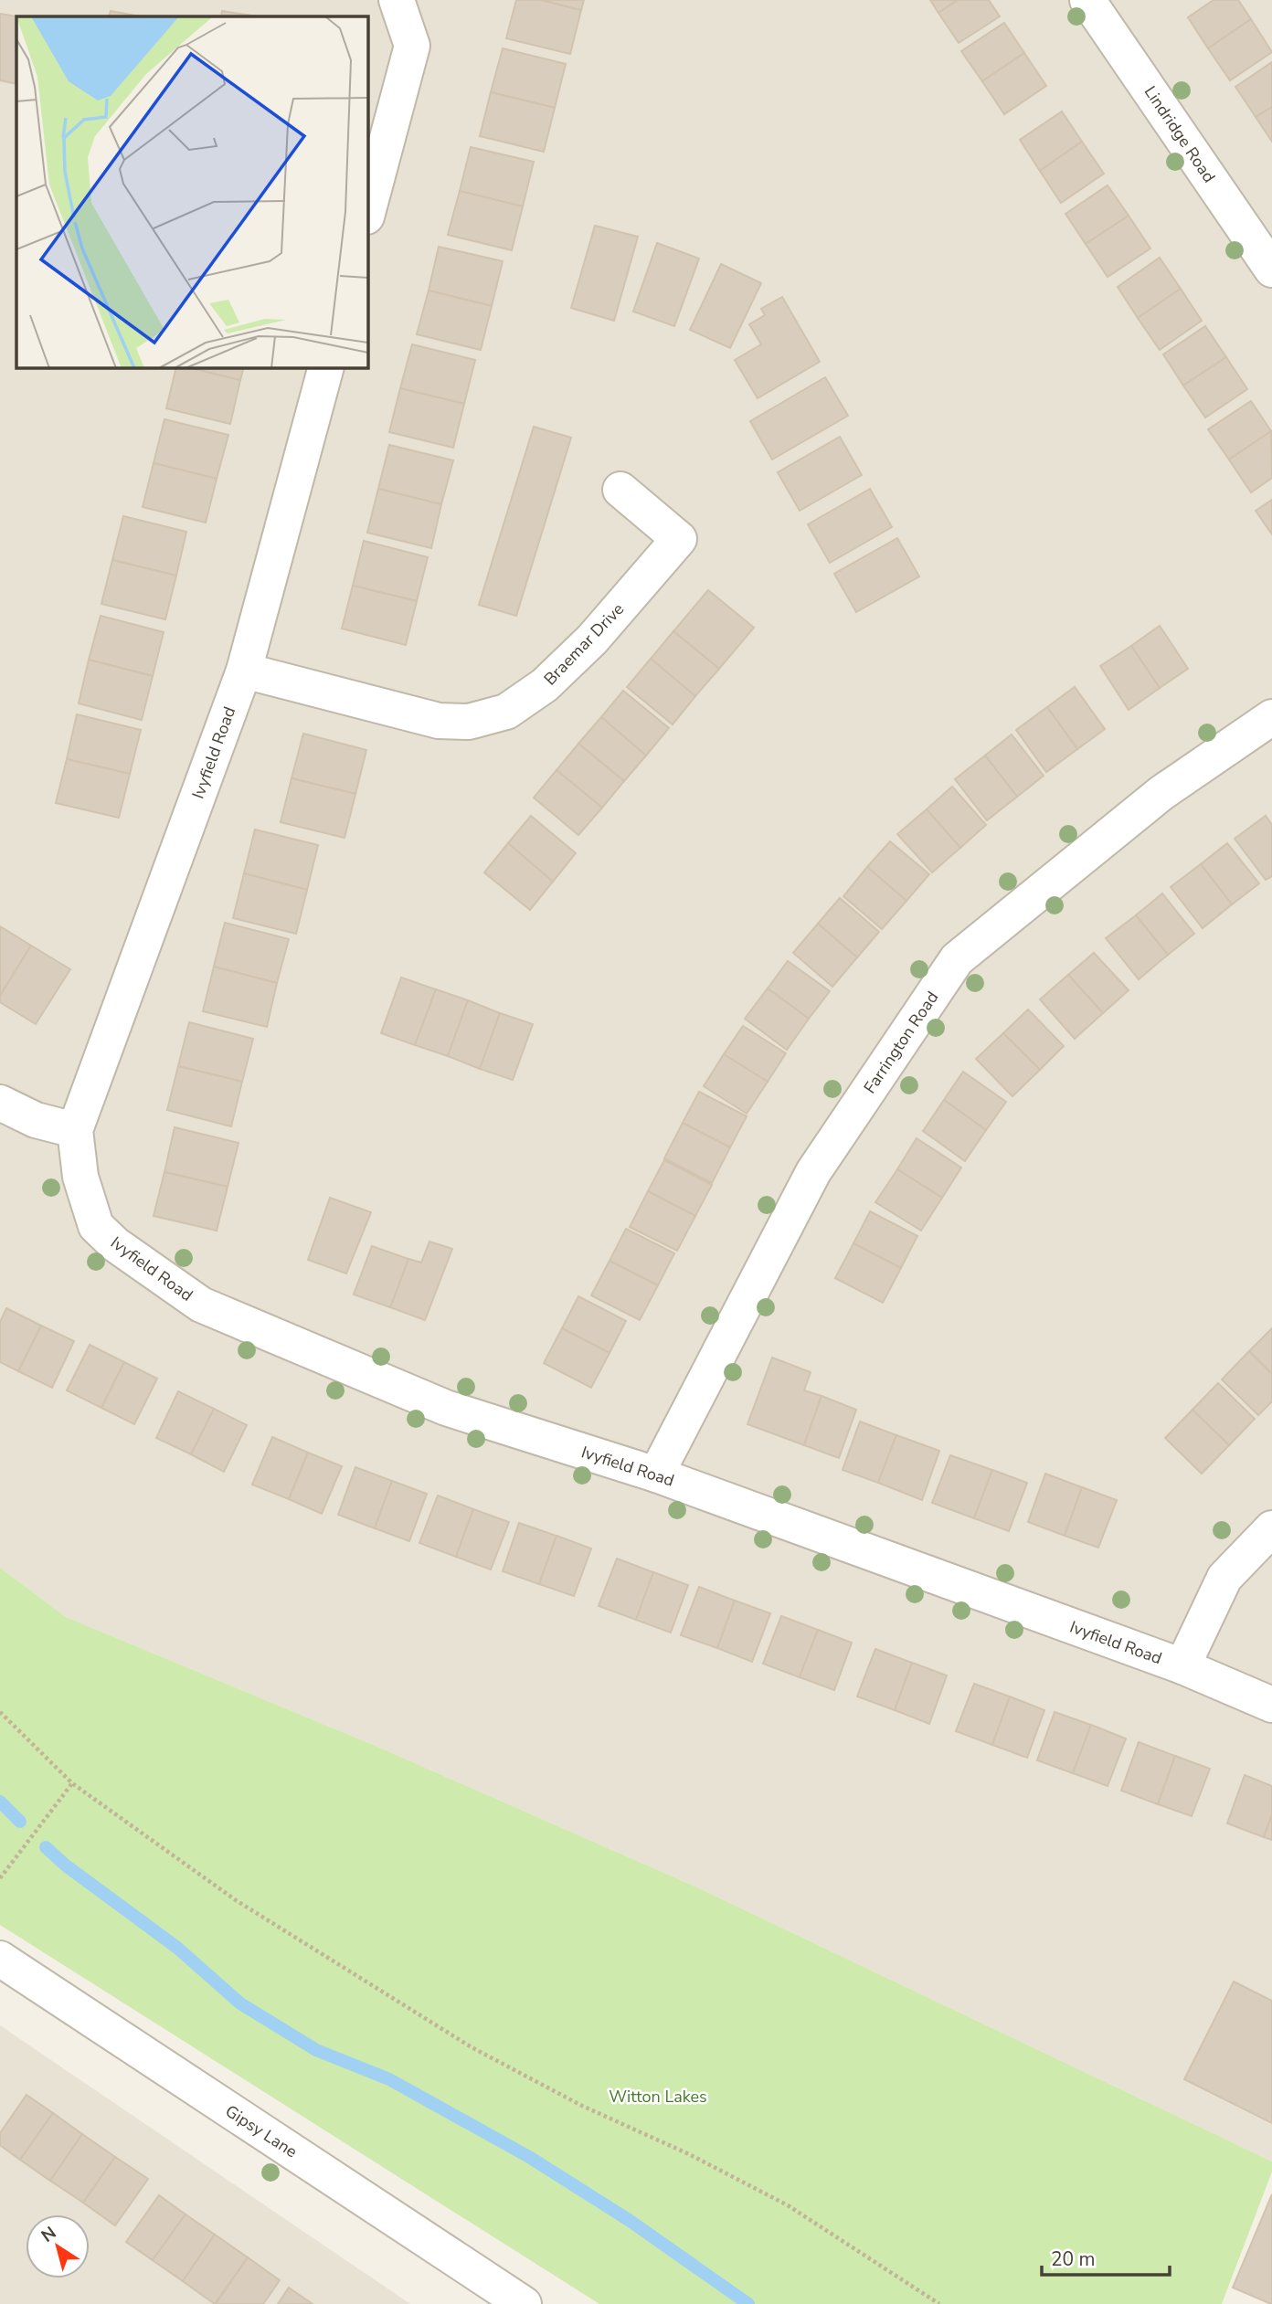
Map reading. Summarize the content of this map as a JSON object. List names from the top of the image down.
{
  "streets": {
    "street": [
      "Lindridge Road",
      "Braemar Drive",
      "Ivyfield Road",
      "Farrington Road",
      "Gipsy Lane"
    ]
  },
  "crossings": [
    ["Braemar Drive", "Ivyfield Road"],
    ["Ivyfield Road", "Farrington Road"]
  ],
  "parks": ["Witton Lakes"],
  "scale_bar": "20 m",
  "north": "top left"
}
